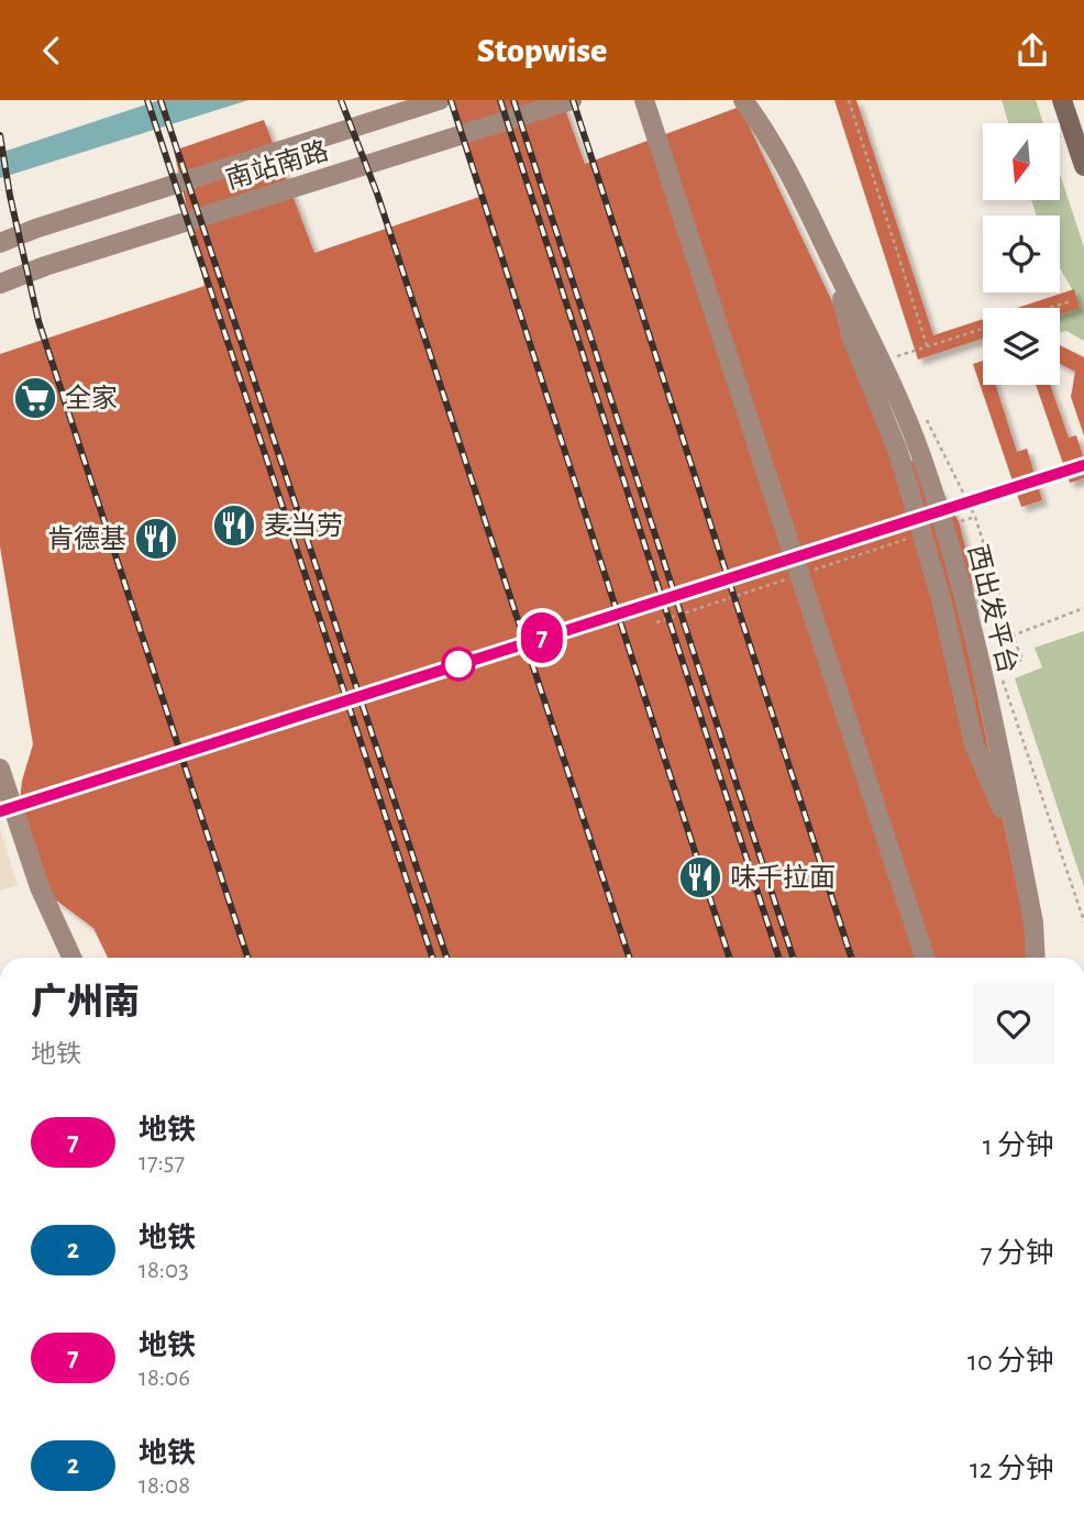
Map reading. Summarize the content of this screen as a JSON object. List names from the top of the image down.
{
  "streets": {
    "street": ["南站南路", "西出发平台"]
  },
  "places": {
    "supermarket": ["全家"],
    "restaurant": ["麦当劳", "肯德基", "味千拉面"]
  },
  "lines": ["metro line 7"],
  "north": "bottom",
  "page": {
    "header": "Stopwise",
    "on_map": "7",
    "heading": ["广州南", "地铁"],
    "list": [
      {
        "mark": "7",
        "name": "地铁",
        "note": "17:57",
        "value": "1 分钟"
      },
      {
        "mark": "2",
        "name": "地铁",
        "note": "18:03",
        "value": "7 分钟"
      },
      {
        "mark": "7",
        "name": "地铁",
        "note": "18:06",
        "value": "10 分钟"
      },
      {
        "mark": "2",
        "name": "地铁",
        "note": "18:08",
        "value": "12 分钟"
      }
    ]
  }
}
